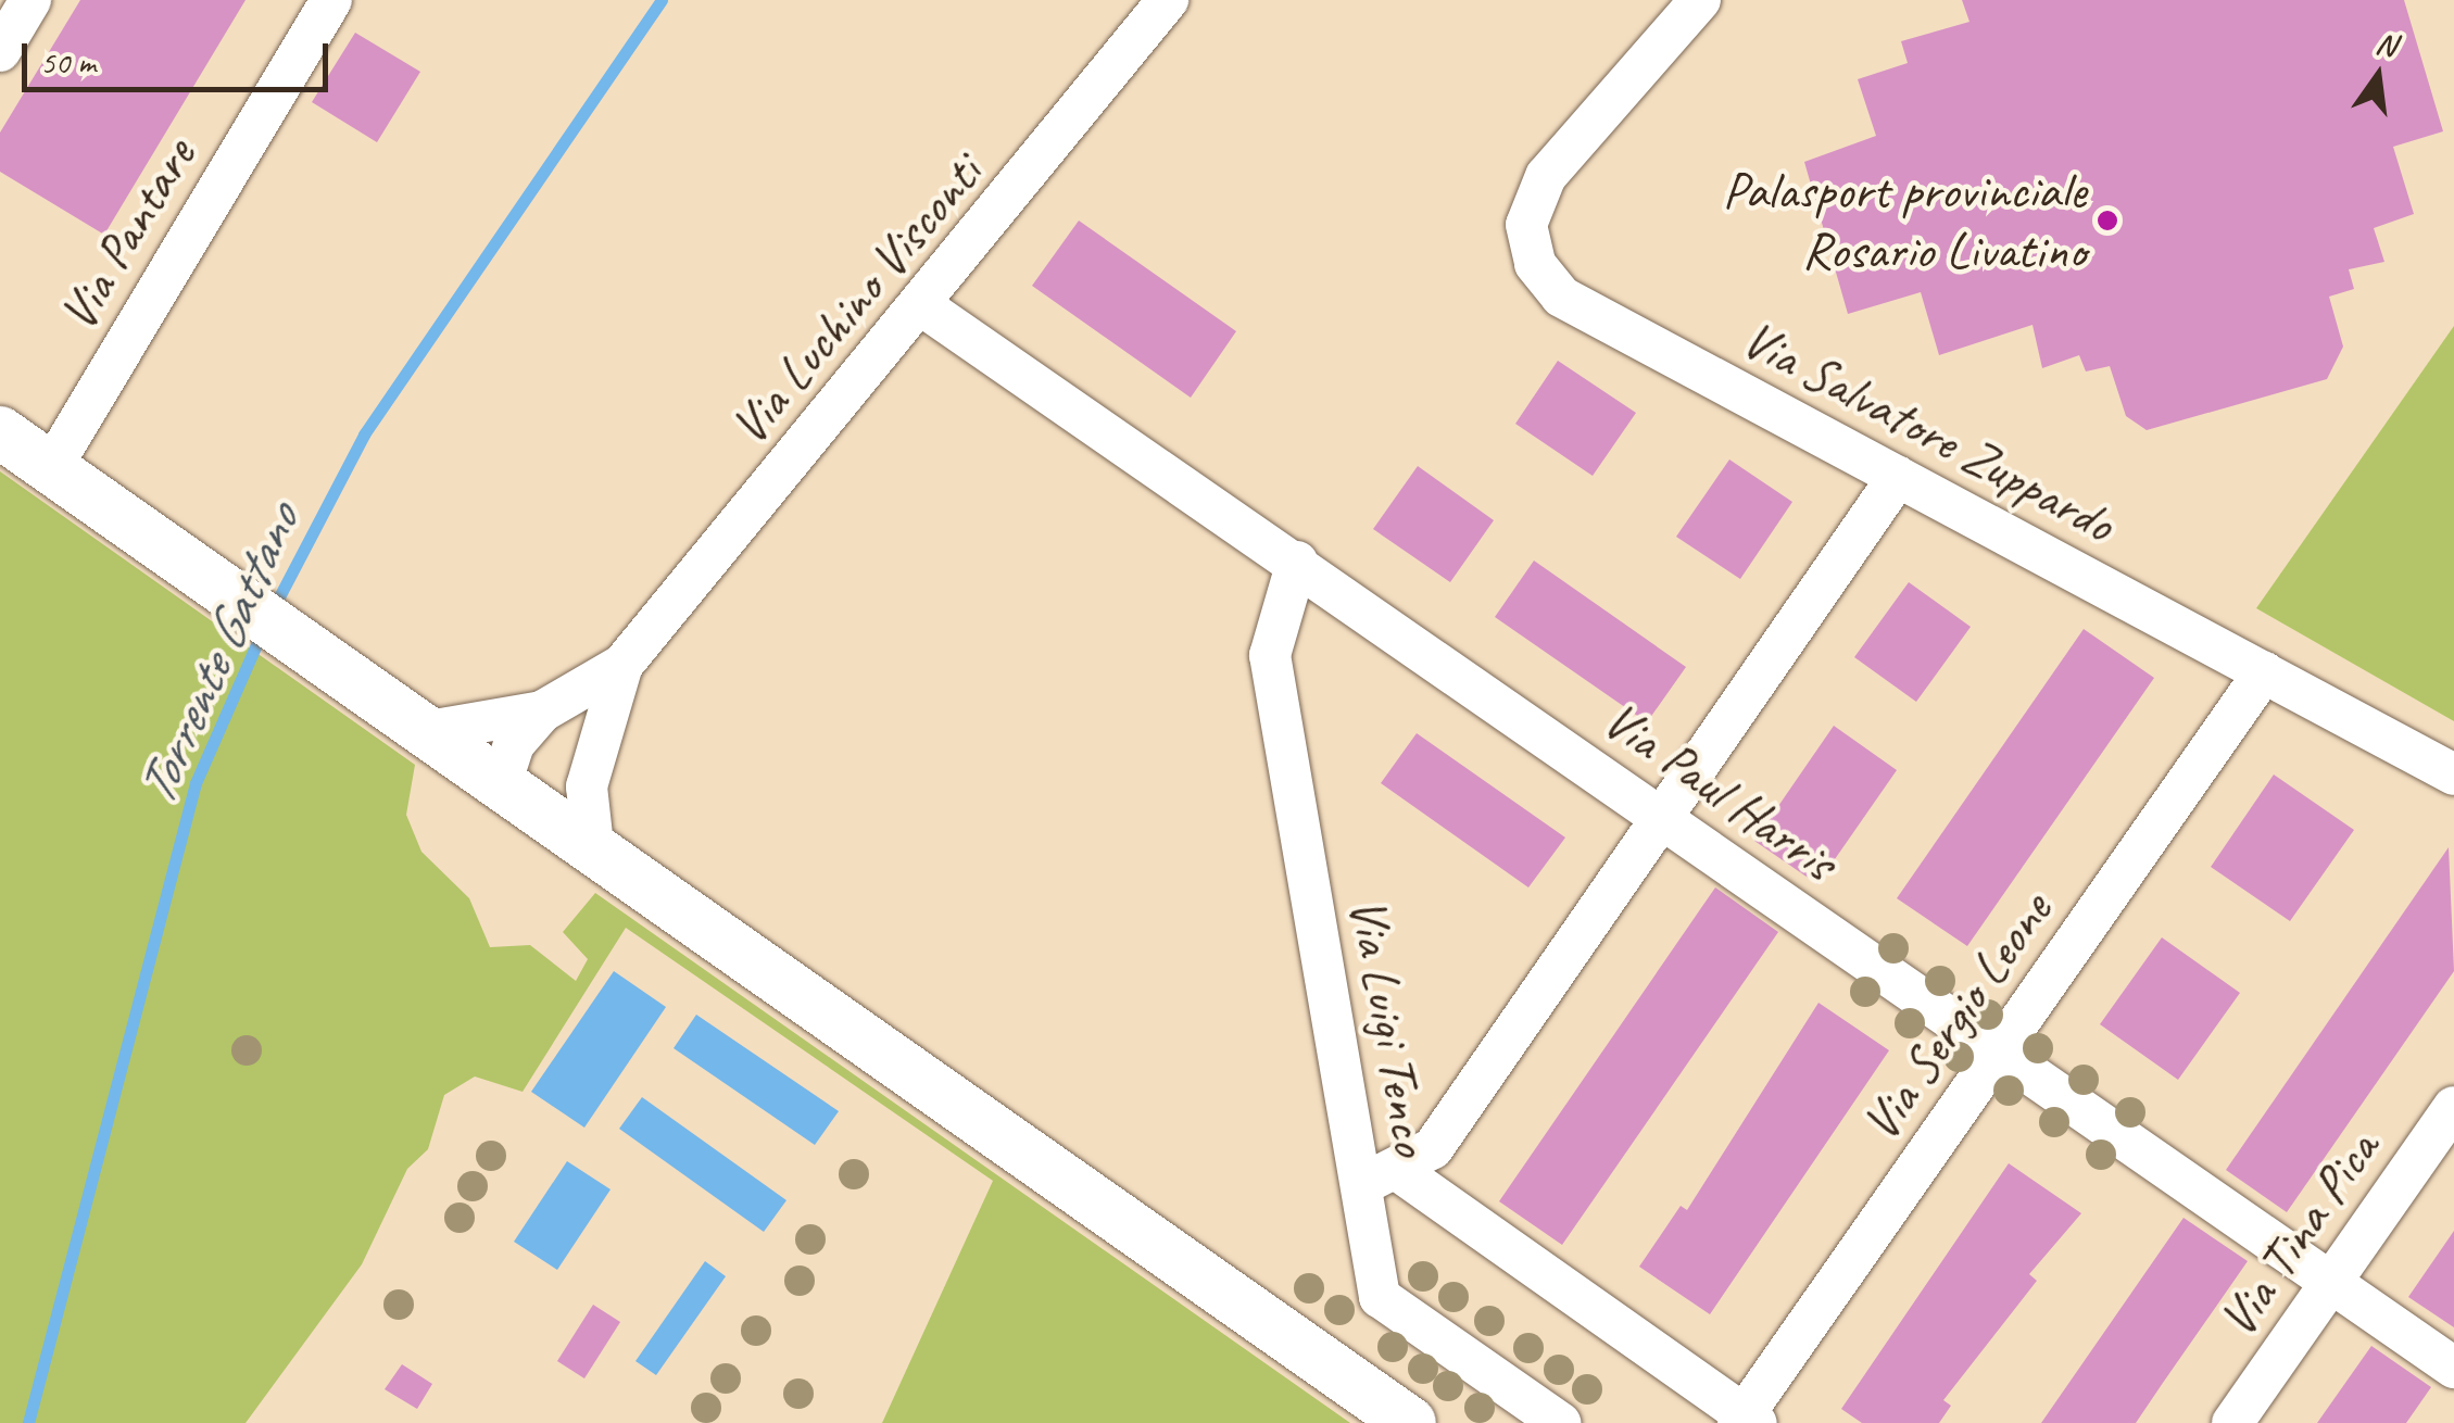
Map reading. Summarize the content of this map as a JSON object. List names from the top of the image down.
{
  "streets": {
    "street": [
      "Via Pantare",
      "Via Luchino Visconti",
      "Via Salvatore Zuppardo",
      "Via Paul Harris",
      "Via Sergio Leone",
      "Via Luigi Tenco",
      "Via Tina Pica"
    ]
  },
  "crossings": [
    ["Via Luchino Visconti", "Via Paul Harris"],
    ["Via Salvatore Zuppardo", "Via Sergio Leone"],
    ["Via Paul Harris", "Via Sergio Leone"],
    ["Via Paul Harris", "Via Luigi Tenco"],
    ["Via Paul Harris", "Via Tina Pica"]
  ],
  "water": ["Torrente Gattano"],
  "places": ["Palasport provinciale Rosario Livatino"],
  "scale_bar": "50 m",
  "north": "top"
}
